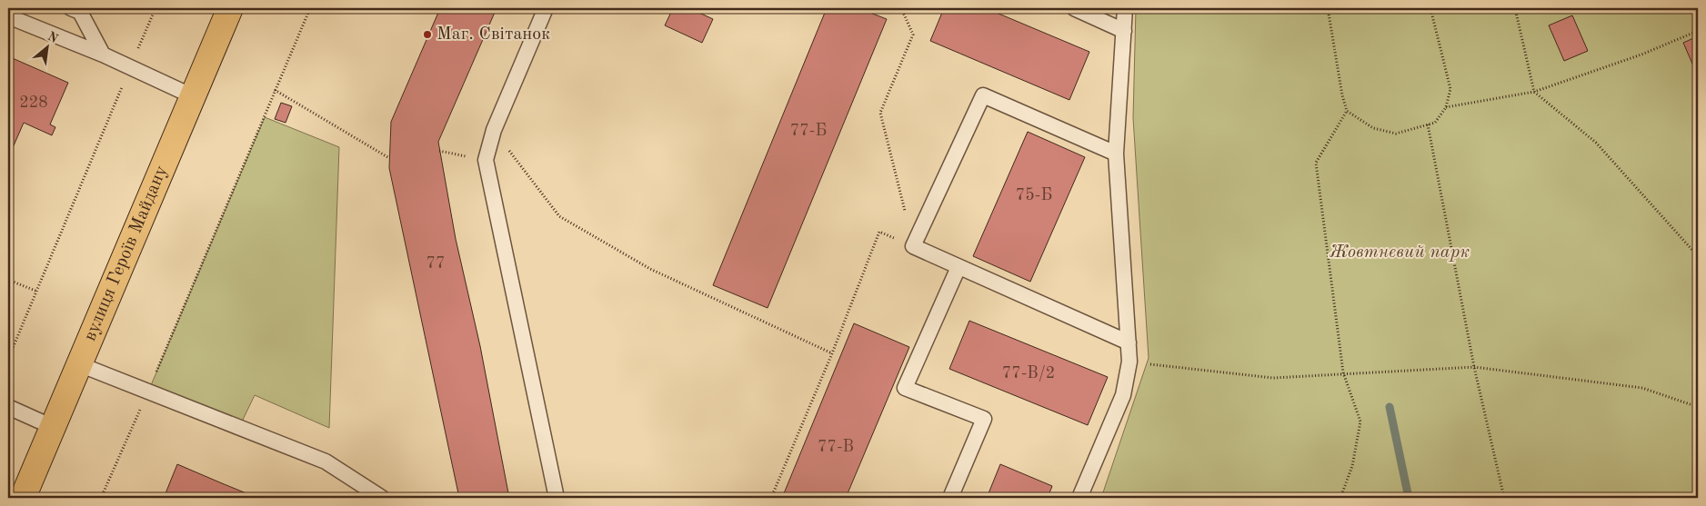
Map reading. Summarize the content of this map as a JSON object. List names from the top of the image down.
{
  "streets": {
    "main road": ["вулиця Героїв Майдану"]
  },
  "parks": ["Жовтневий парк"],
  "places": ["Маг. Світанок"],
  "house_numbers": [
    "228",
    "77-Б",
    "75-Б",
    "77",
    "77-В/2",
    "77-В"
  ],
  "north": "top right"
}
